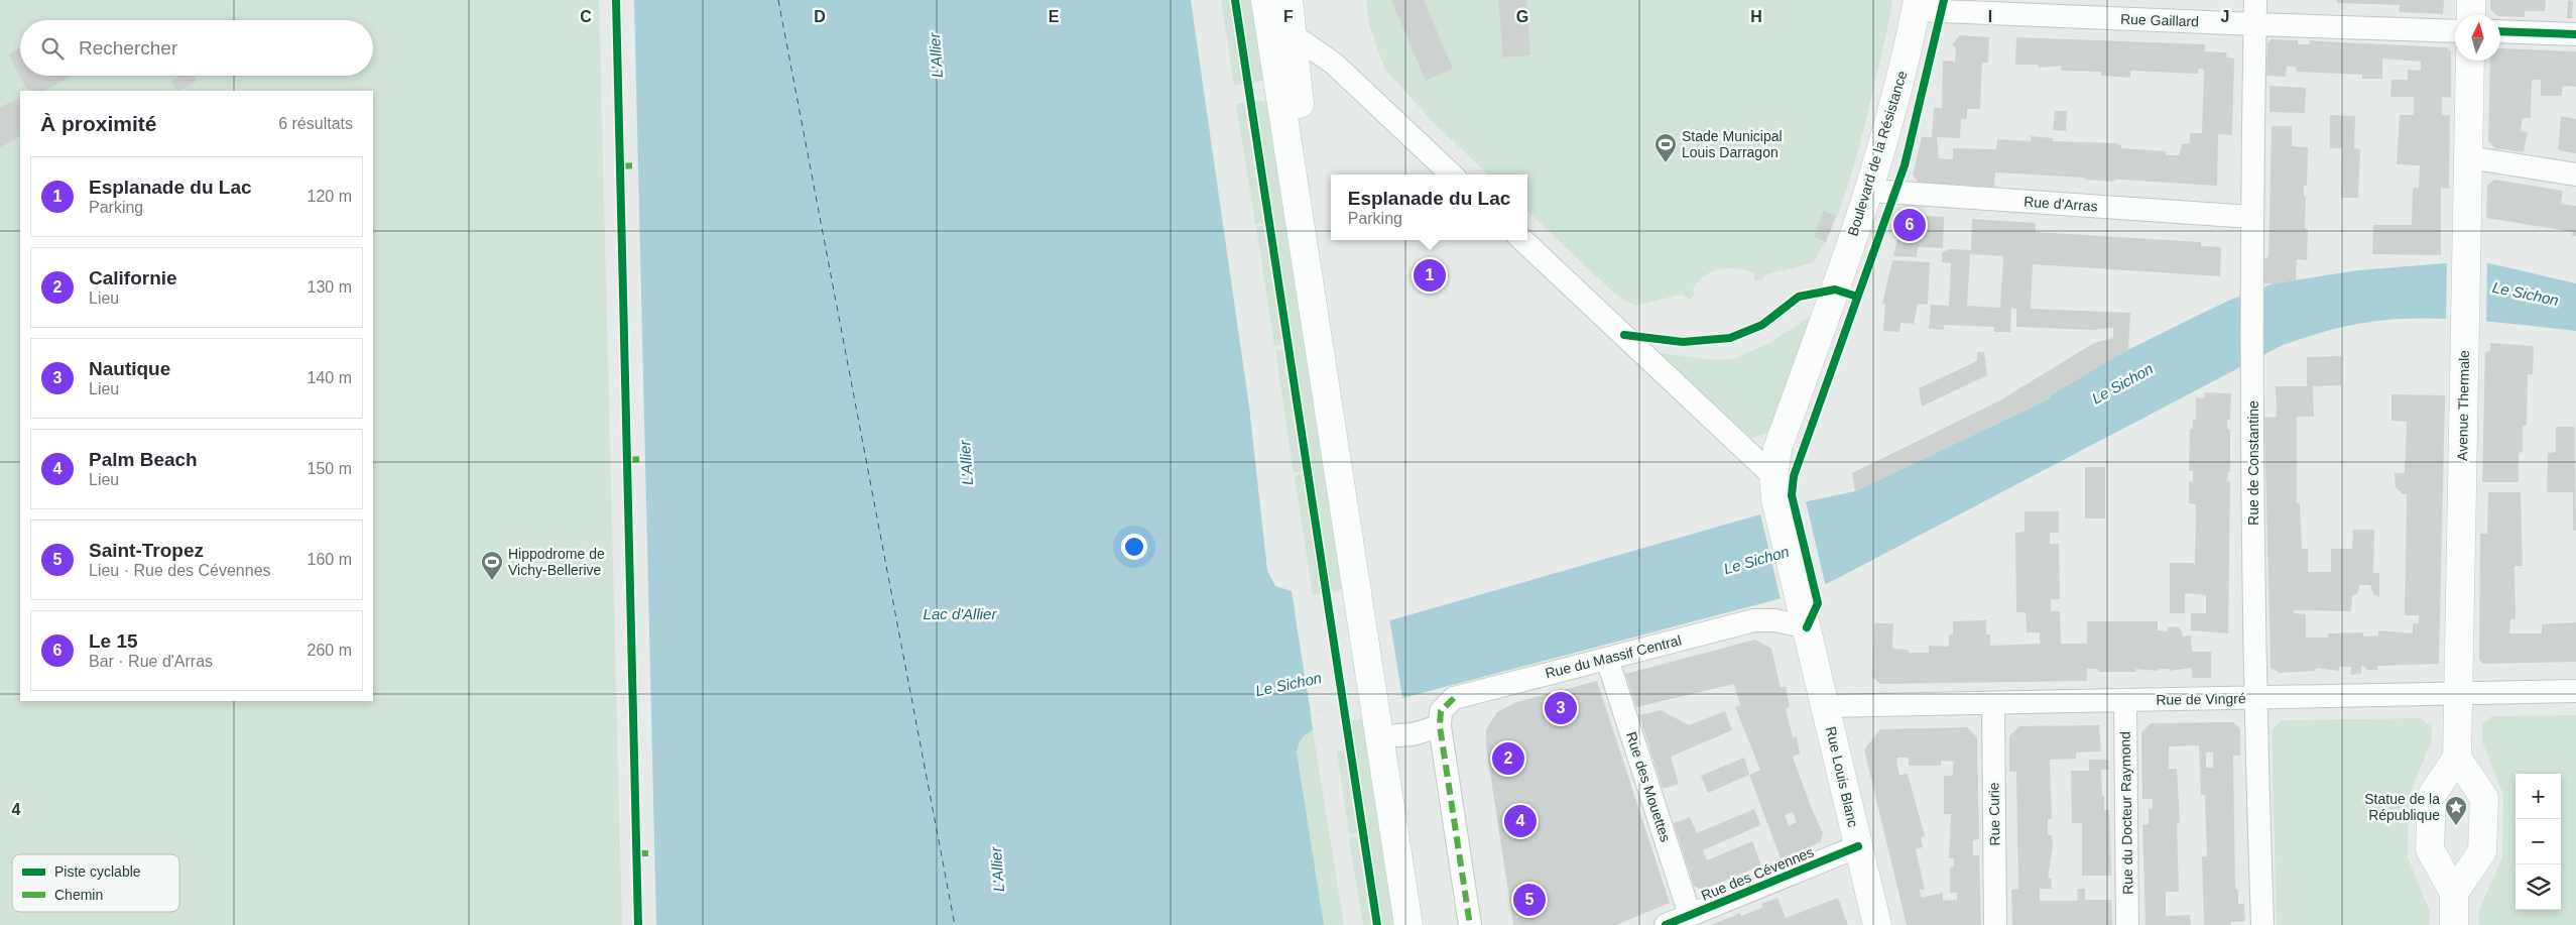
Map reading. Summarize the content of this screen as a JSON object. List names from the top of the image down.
{
  "streets": {
    "street": [
      "Rue Gaillard",
      "Boulevard de la Résistance",
      "Rue d'Arras",
      "Avenue Thermale",
      "Rue de Constantine",
      "Rue du Massif Central",
      "Rue de Vingré",
      "Rue Louis Blanc",
      "Rue des Mouettes",
      "Rue du Docteur Raymond",
      "Rue Curie",
      "Rue des Cévennes"
    ]
  },
  "crossings": [
    ["Rue Gaillard", "Boulevard de la Résistance"],
    ["Rue Gaillard", "Rue de Constantine"],
    ["Boulevard de la Résistance", "Rue d'Arras"],
    ["Boulevard de la Résistance", "Rue Louis Blanc"],
    ["Rue d'Arras", "Rue de Constantine"],
    ["Avenue Thermale", "Rue de Vingré"],
    ["Rue de Constantine", "Rue de Vingré"],
    ["Rue du Massif Central", "Rue Louis Blanc"],
    ["Rue du Massif Central", "Rue des Mouettes"],
    ["Rue de Vingré", "Rue Louis Blanc"],
    ["Rue de Vingré", "Rue du Docteur Raymond"],
    ["Rue de Vingré", "Rue Curie"],
    ["Rue Louis Blanc", "Rue des Cévennes"],
    ["Rue des Mouettes", "Rue des Cévennes"]
  ],
  "water": ["L'Allier", "Le Sichon", "Lac d'Allier"],
  "places": {
    "sports": ["Stade Municipal Louis Darragon", "Hippodrome de Vichy-Bellerive"],
    "place": ["Statue de la République"]
  },
  "legend": ["Piste cyclable", "Chemin"],
  "north": "top",
  "page": {
    "search": "Rechercher",
    "heading": ["À proximité", "6 résultats"],
    "list": [
      {
        "mark": "1",
        "name": "Esplanade du Lac",
        "note": "Parking",
        "value": "120 m"
      },
      {
        "mark": "2",
        "name": "Californie",
        "note": "Lieu",
        "value": "130 m"
      },
      {
        "mark": "3",
        "name": "Nautique",
        "note": "Lieu",
        "value": "140 m"
      },
      {
        "mark": "4",
        "name": "Palm Beach",
        "note": "Lieu",
        "value": "150 m"
      },
      {
        "mark": "5",
        "name": "Saint-Tropez",
        "note": "Lieu · Rue des Cévennes",
        "value": "160 m"
      },
      {
        "mark": "6",
        "name": "Le 15",
        "note": "Bar · Rue d'Arras",
        "value": "260 m"
      }
    ],
    "popup": ["Esplanade du Lac", "Parking"],
    "pins": [
      "6",
      "1",
      "3",
      "2",
      "4",
      "5"
    ],
    "map_buttons": ["+", "−"]
  },
  "grid": {
    "columns": [
      "C",
      "D",
      "E",
      "F",
      "G",
      "H",
      "I",
      "J"
    ],
    "rows": ["4"]
  }
}
